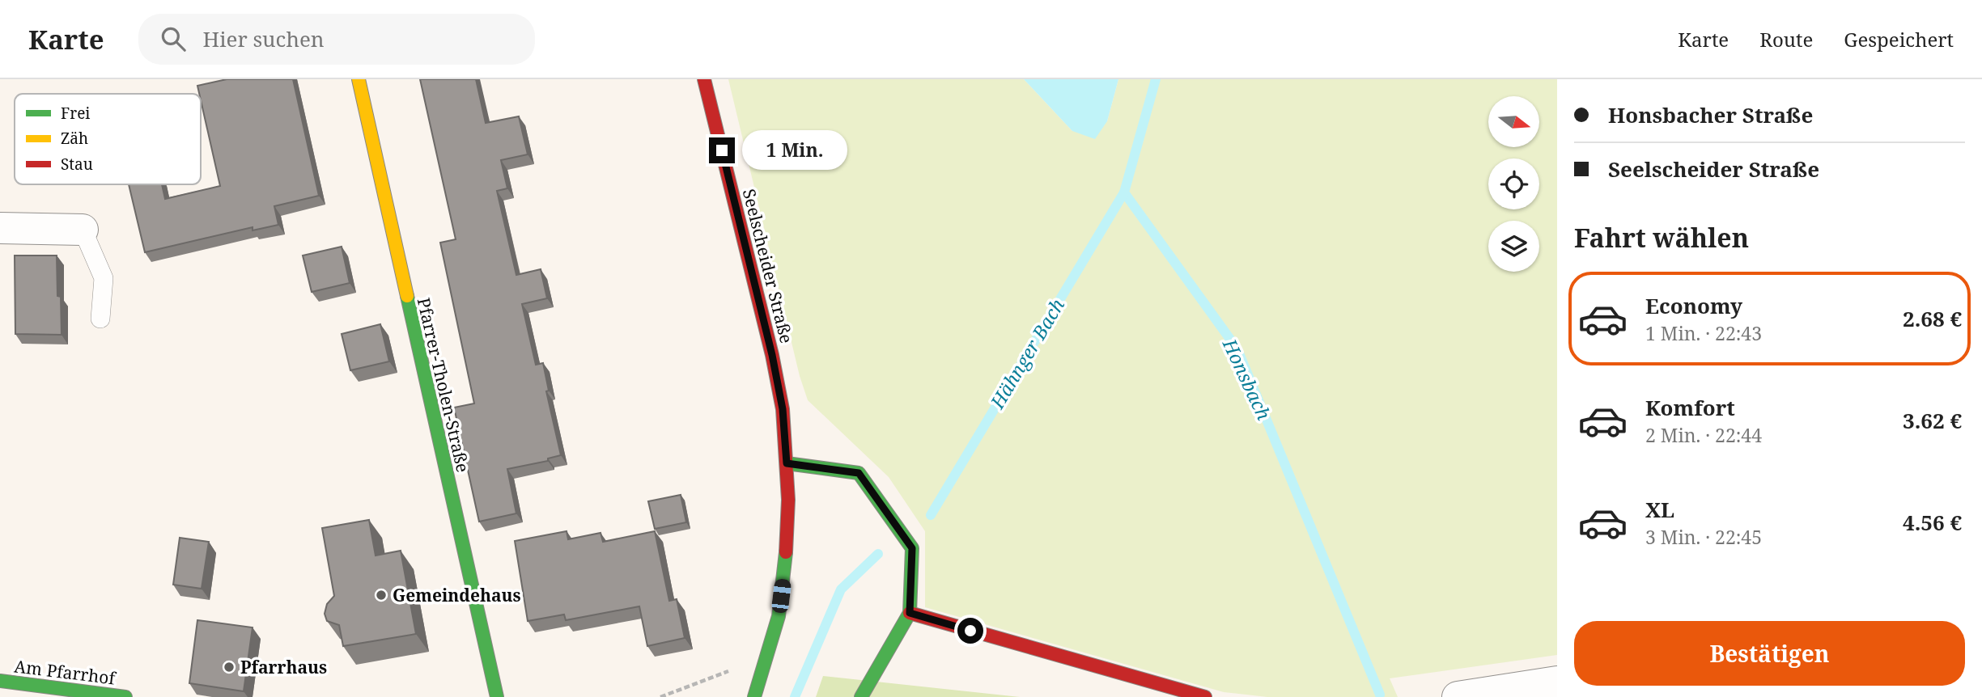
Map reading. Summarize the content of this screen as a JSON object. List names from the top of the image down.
{
  "streets": {
    "street": ["Seelscheider Straße", "Pfarrer-Tholen-Straße", "Am Pfarrhof"]
  },
  "water": ["Hähnger Bach", "Honsbach"],
  "places": ["Gemeindehaus", "Pfarrhaus"],
  "legend": ["Frei", "Zäh", "Stau"],
  "north": "right",
  "page": {
    "header": "Karte",
    "search": "Hier suchen",
    "nav": ["Karte", "Route", "Gespeichert"],
    "banner": ["Honsbacher Straße", "Seelscheider Straße"],
    "bubble": "1 Min.",
    "heading": "Fahrt wählen",
    "list": [
      {
        "name": "Economy",
        "note": "1 Min. · 22:43",
        "value": "2.68 €"
      },
      {
        "name": "Komfort",
        "note": "2 Min. · 22:44",
        "value": "3.62 €"
      },
      {
        "name": "XL",
        "note": "3 Min. · 22:45",
        "value": "4.56 €"
      }
    ],
    "buttons": "Bestätigen"
  }
}
